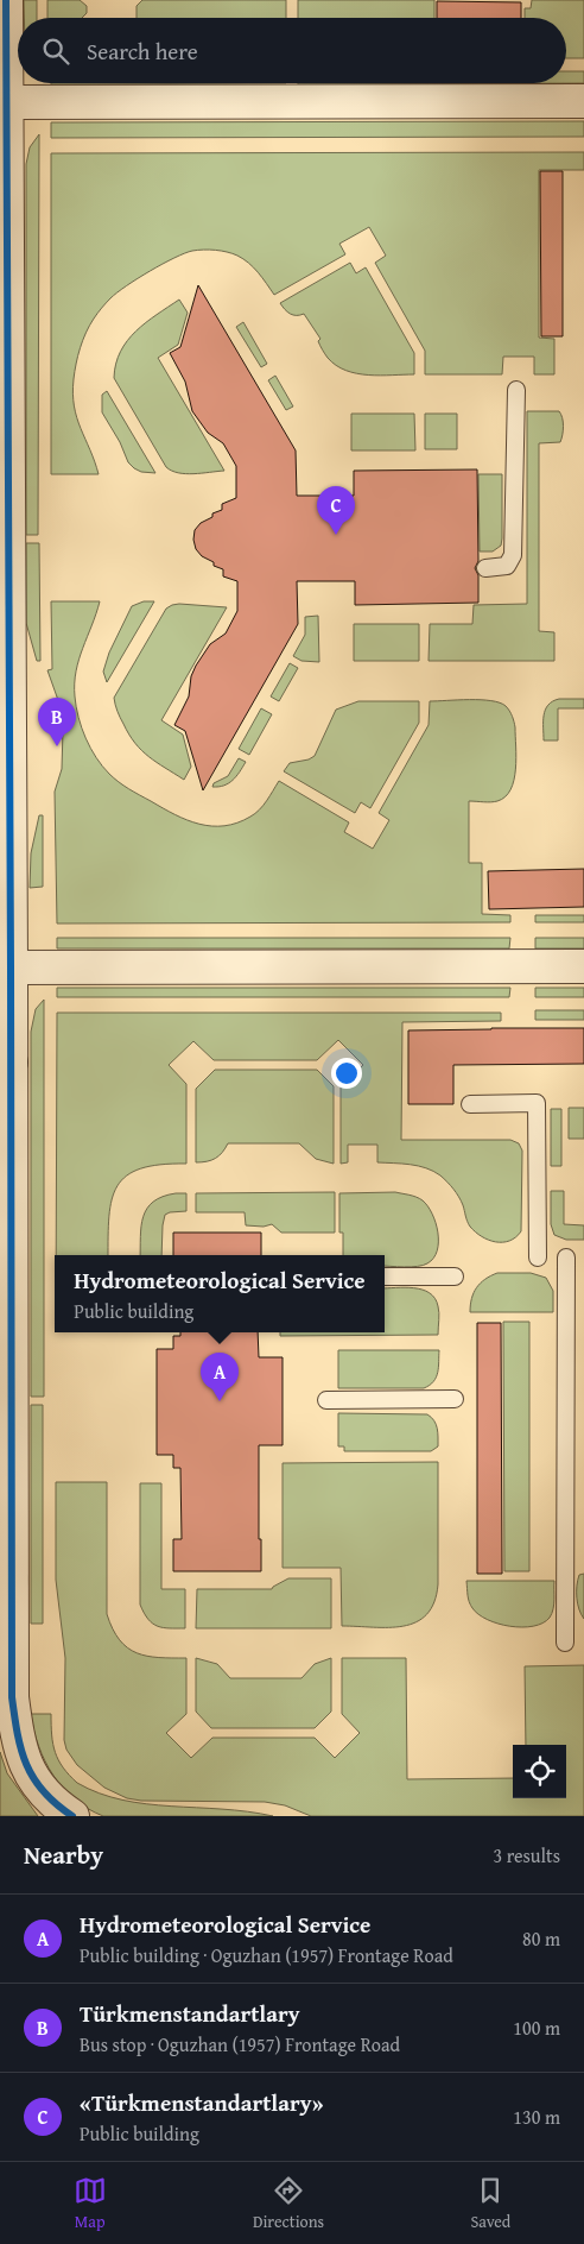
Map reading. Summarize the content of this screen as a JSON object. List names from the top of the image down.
{
  "page": {
    "search": "Search here",
    "pins": ["C", "B", "A"],
    "popup": ["Hydrometeorological Service", "Public building"],
    "heading": ["Nearby", "3 results"],
    "list": [
      {
        "mark": "A",
        "name": "Hydrometeorological Service",
        "note": "Public building · Oguzhan (1957) Frontage Road",
        "value": "80 m"
      },
      {
        "mark": "B",
        "name": "Türkmenstandartlary",
        "note": "Bus stop · Oguzhan (1957) Frontage Road",
        "value": "100 m"
      },
      {
        "mark": "C",
        "name": "«Türkmenstandartlary»",
        "note": "Public building",
        "value": "130 m"
      }
    ],
    "nav": ["Map", "Directions", "Saved"]
  }
}
